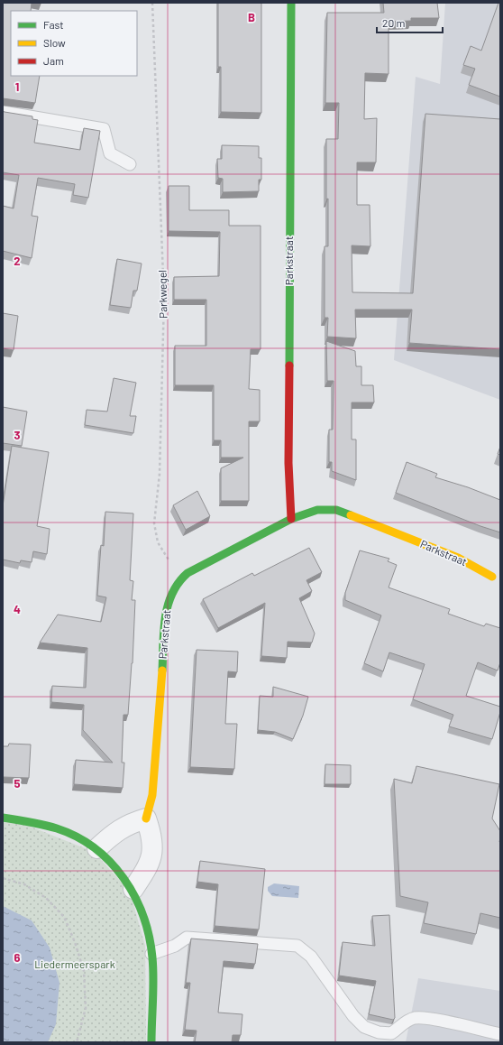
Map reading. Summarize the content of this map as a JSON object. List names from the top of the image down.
{
  "streets": {
    "street": ["Parkstraat"],
    "path": ["Parkwegel"]
  },
  "crossings": [
    ["Parkstraat", "Parkwegel"]
  ],
  "parks": ["Liedermeerspark"],
  "legend": ["Fast", "Slow", "Jam"],
  "scale_bar": "20 m",
  "grid": {
    "columns": ["B"],
    "rows": [
      "1",
      "2",
      "3",
      "4",
      "5",
      "6"
    ]
  }
}
